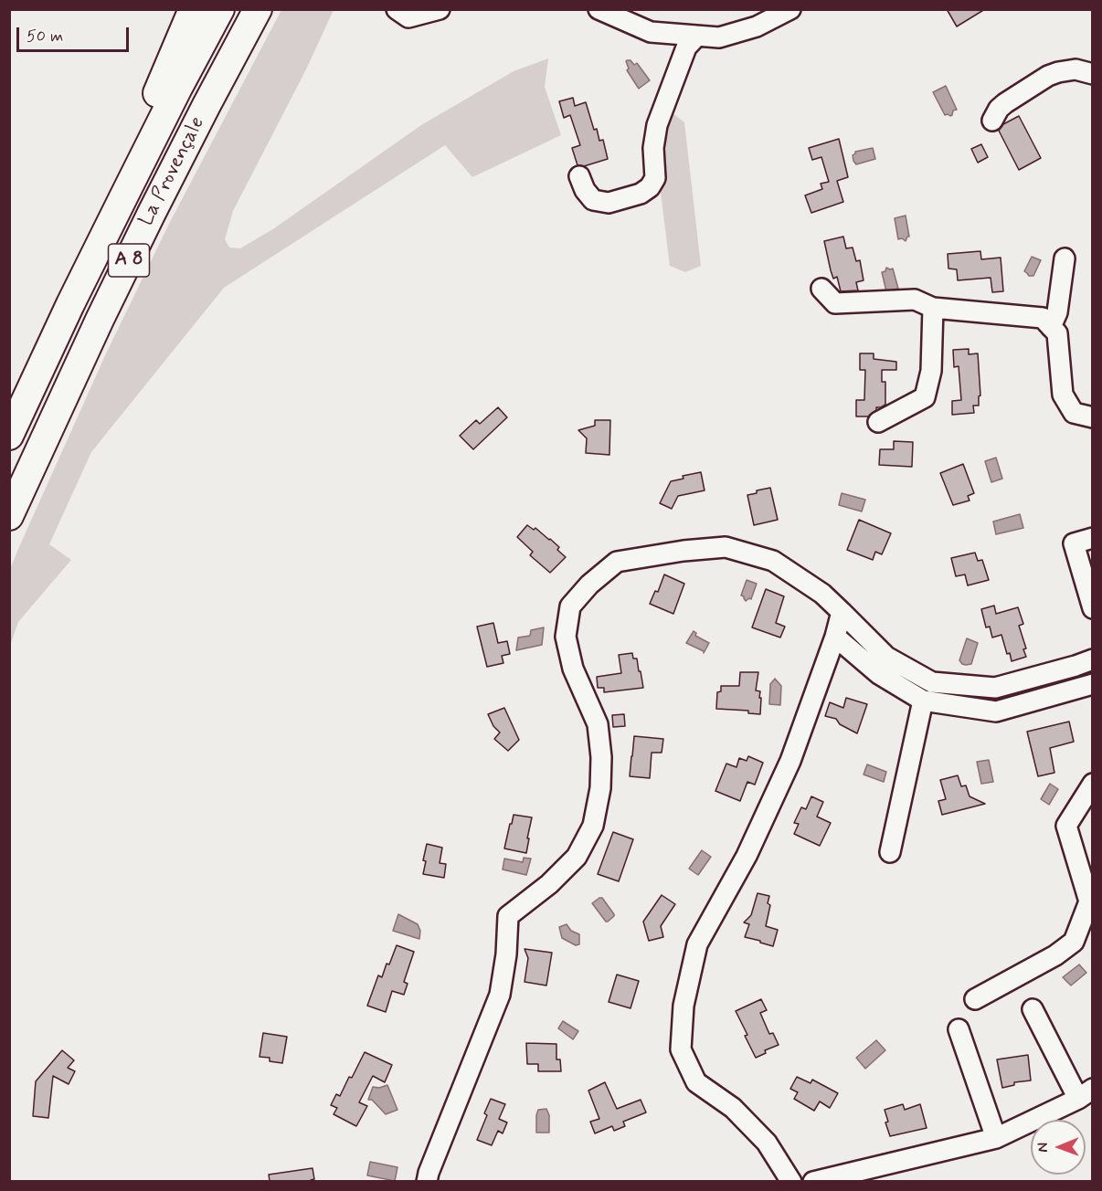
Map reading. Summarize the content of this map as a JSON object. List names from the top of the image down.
{
  "streets": {
    "highway": ["La Provençale", "A 8"]
  },
  "scale_bar": "50 m",
  "north": "left"
}
